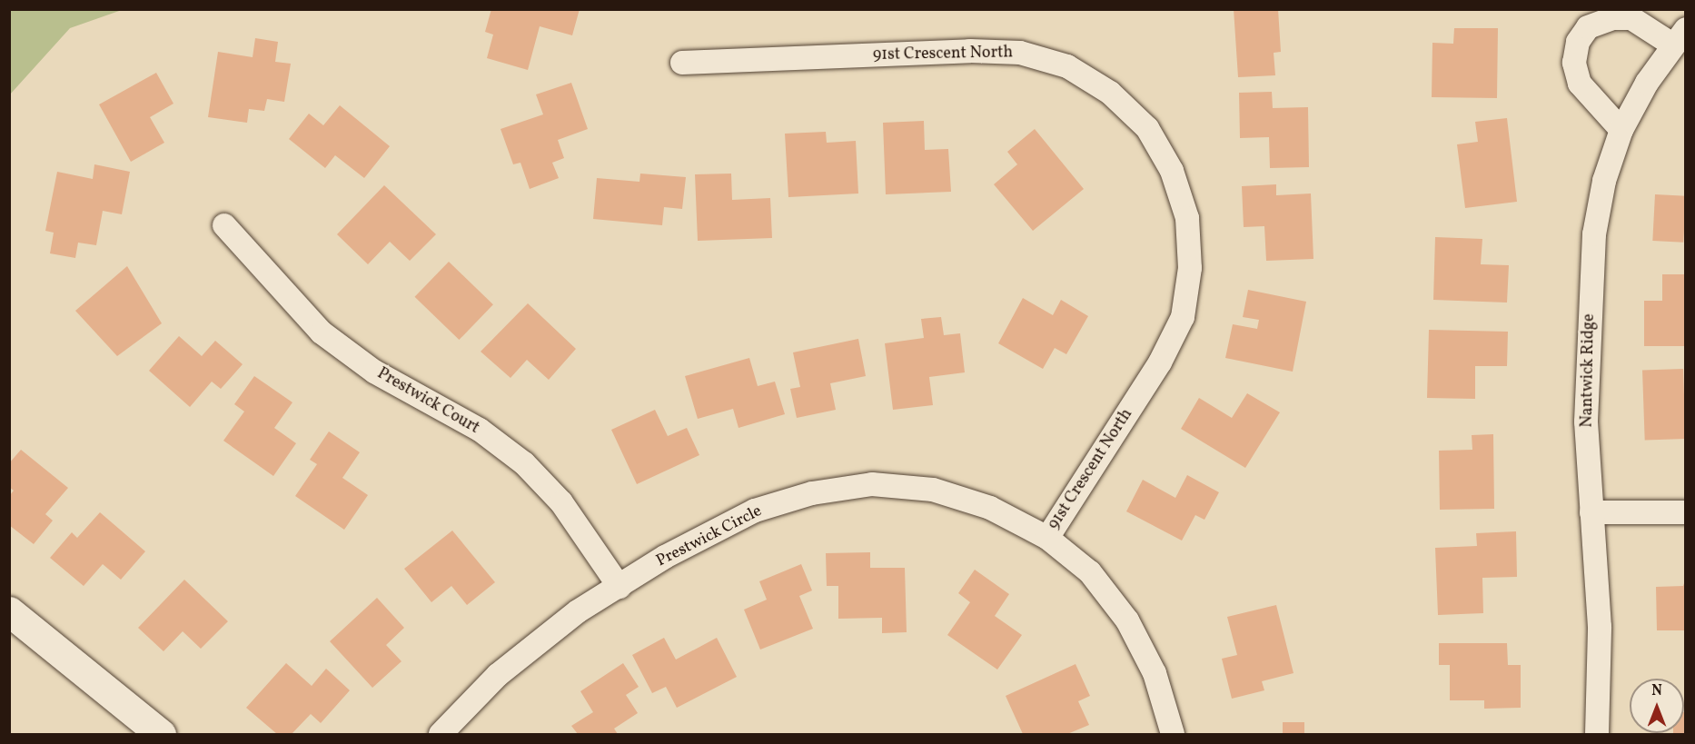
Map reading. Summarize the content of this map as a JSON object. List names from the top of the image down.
{
  "streets": {
    "street": [
      "91st Crescent North",
      "Nantwick Ridge",
      "Prestwick Court",
      "Prestwick Circle"
    ]
  },
  "crossings": [
    ["91st Crescent North", "Prestwick Circle"],
    ["Prestwick Court", "Prestwick Circle"]
  ],
  "north": "top"
}
